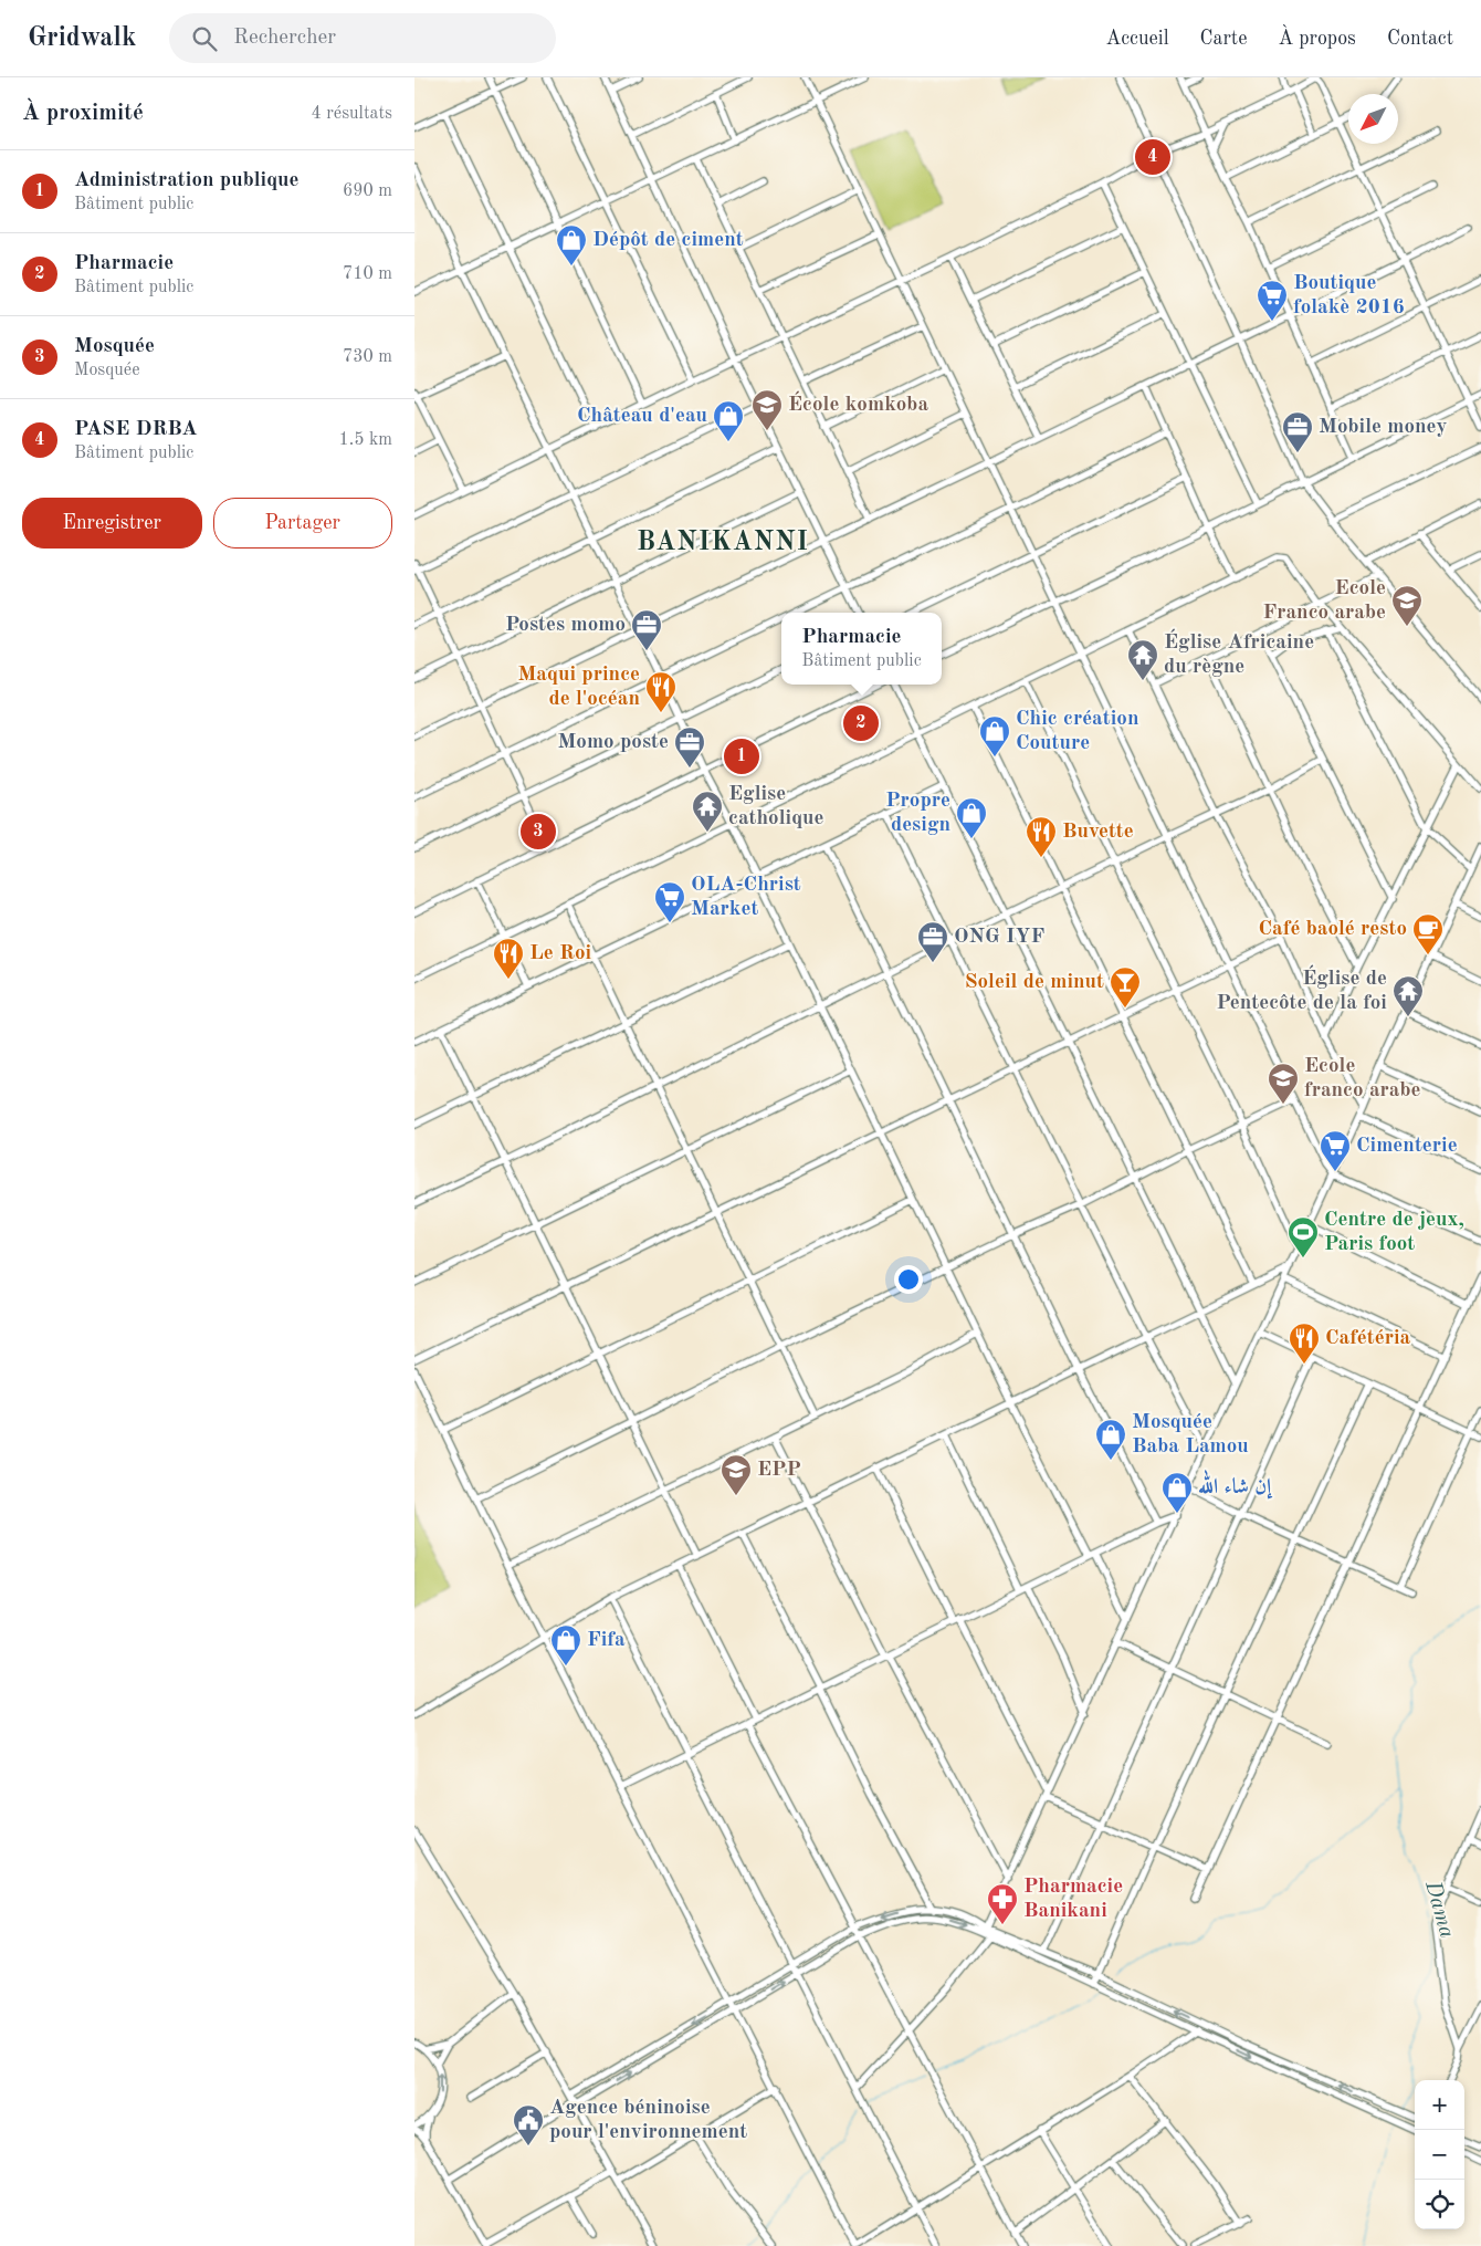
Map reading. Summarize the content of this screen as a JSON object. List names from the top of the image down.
{
  "districts": ["BANIKANNI"],
  "water": ["Dama"],
  "places": {
    "shop": [
      "Dépôt de ciment",
      "Château d'eau",
      "Chic création Couture",
      "Propre design",
      "Mosquée Baba Lamou",
      "إن شاء الله",
      "Fifa"
    ],
    "supermarket": ["Boutique folakè 2016", "OLA-Christ Market", "Cimenterie"],
    "school or university": [
      "École komkoba",
      "Ecole Franco arabe",
      "Ecole franco arabe",
      "EPP"
    ],
    "office": [
      "Mobile money",
      "Postes momo",
      "Momo poste",
      "ONG IYF"
    ],
    "temple": ["Église Africaine du règne", "Eglise catholique", "Église de Pentecôte de la foi"],
    "restaurant": [
      "Maqui prince de l'océan",
      "Buvette",
      "Le Roi",
      "Cafétéria"
    ],
    "cafe": ["Café baolé resto"],
    "bar": ["Soleil de minut"],
    "sports": ["Centre de jeux, Paris foot"],
    "pharmacy": ["Pharmacie Banikani"],
    "public building": ["Agence béninoise pour l'environnement"]
  },
  "north": "bottom left",
  "page": {
    "header": "Gridwalk",
    "search": "Rechercher",
    "nav": [
      "Accueil",
      "Carte",
      "À propos",
      "Contact"
    ],
    "heading": ["À proximité", "4 résultats"],
    "pins": [
      "4",
      "2",
      "1",
      "3"
    ],
    "list": [
      {
        "mark": "1",
        "name": "Administration publique",
        "note": "Bâtiment public",
        "value": "690 m"
      },
      {
        "mark": "2",
        "name": "Pharmacie",
        "note": "Bâtiment public",
        "value": "710 m"
      },
      {
        "mark": "3",
        "name": "Mosquée",
        "note": "Mosquée",
        "value": "730 m"
      },
      {
        "mark": "4",
        "name": "PASE DRBA",
        "note": "Bâtiment public",
        "value": "1.5 km"
      }
    ],
    "buttons": ["Enregistrer", "Partager"],
    "popup": ["Pharmacie", "Bâtiment public"],
    "map_buttons": ["+", "−"]
  }
}
